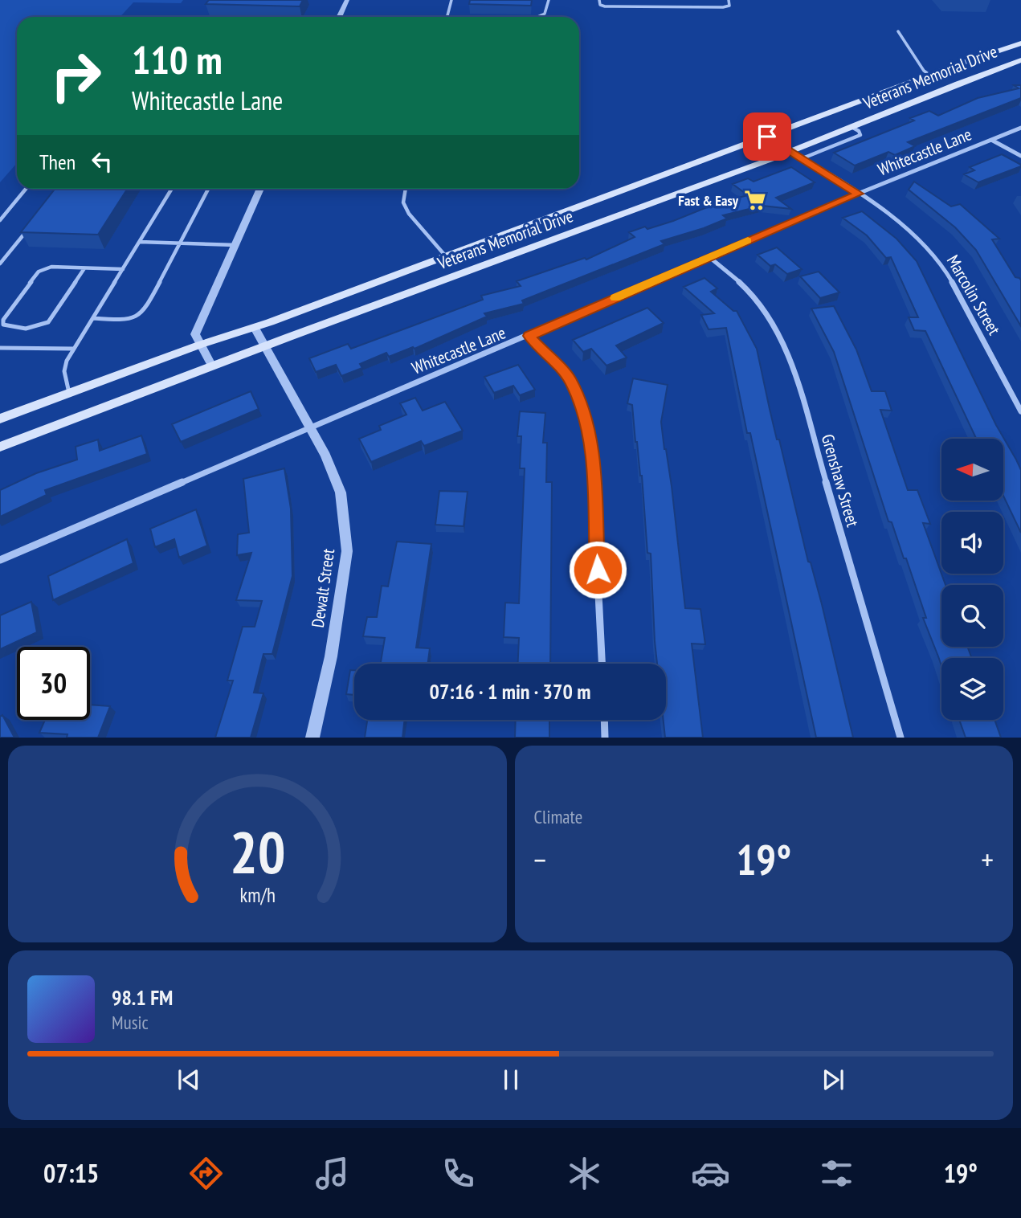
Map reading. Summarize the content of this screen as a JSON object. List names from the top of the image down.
{
  "streets": {
    "main road": ["Veterans Memorial Drive"],
    "street": [
      "Whitecastle Lane",
      "Marcolin Street",
      "Grenshaw Street",
      "Dewalt Street"
    ]
  },
  "crossings": [
    ["Veterans Memorial Drive", "Marcolin Street"],
    ["Veterans Memorial Drive", "Dewalt Street"],
    ["Whitecastle Lane", "Marcolin Street"],
    ["Whitecastle Lane", "Grenshaw Street"],
    ["Whitecastle Lane", "Dewalt Street"]
  ],
  "places": {
    "supermarket": ["Fast & Easy"]
  },
  "north": "left",
  "page": {
    "turn": ["110 m", "Whitecastle Lane"],
    "then": "Then",
    "limit": "30",
    "trip": "07:16 · 1 min · 370 m",
    "tile": "Climate",
    "heat": ["−", "19°", "+"],
    "song": ["98.1 FM", "Music"],
    "tabs": ["07:15", "19°"],
    "gauge": ["20", "km/h"]
  }
}
